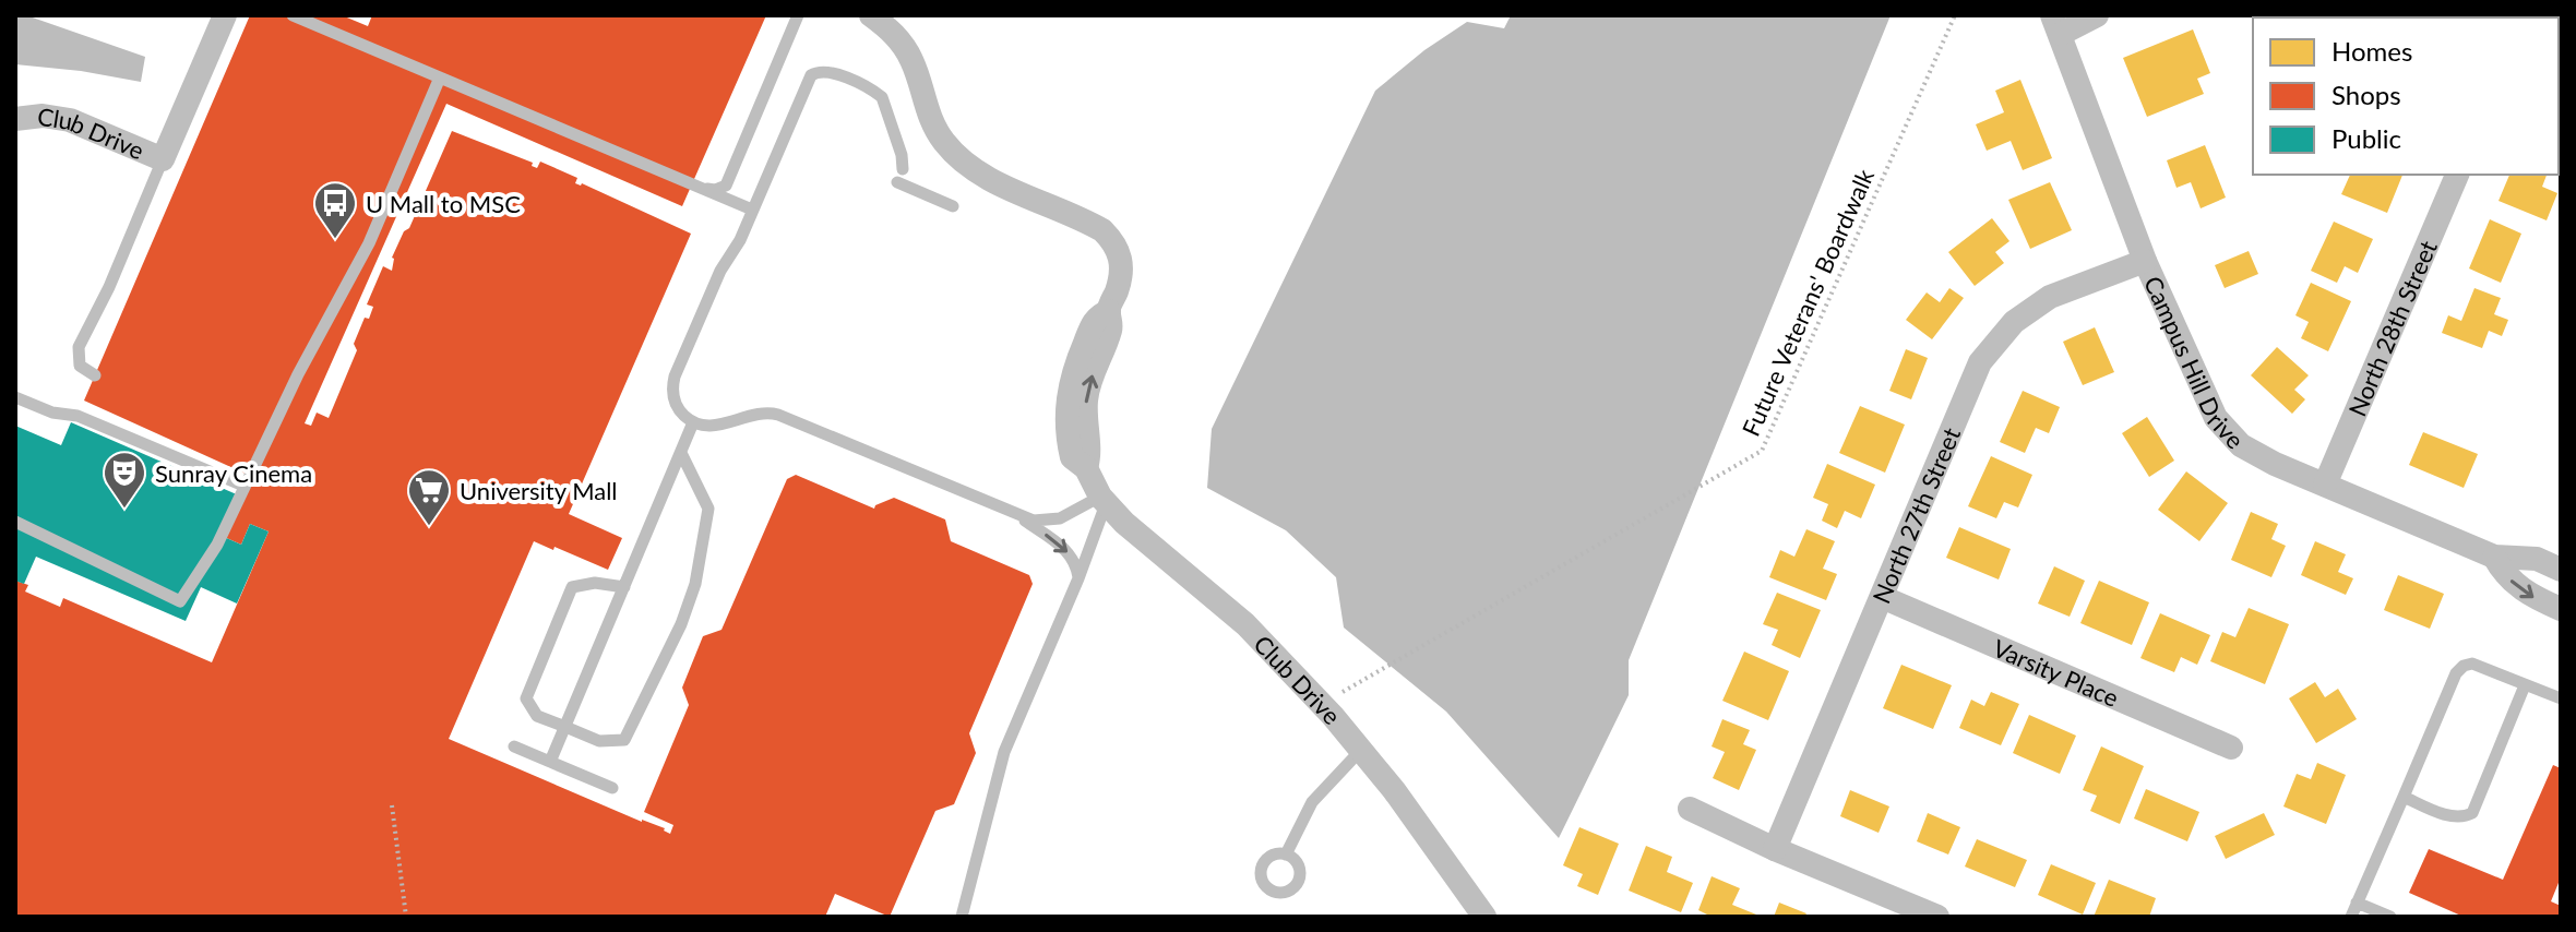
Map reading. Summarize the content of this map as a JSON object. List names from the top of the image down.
{
  "streets": {
    "street": [
      "Club Drive",
      "North 28th Street",
      "Campus Hill Drive",
      "North 27th Street",
      "Varsity Place"
    ],
    "path": ["Future Veterans' Boardwalk"]
  },
  "crossings": [
    ["North 28th Street", "Campus Hill Drive"],
    ["Campus Hill Drive", "North 27th Street"],
    ["North 27th Street", "Varsity Place"]
  ],
  "places": {
    "bus stop": ["U Mall to MSC"],
    "theatre": ["Sunray Cinema"],
    "supermarket": ["University Mall"]
  },
  "legend": ["Homes", "Shops", "Public"]
}
